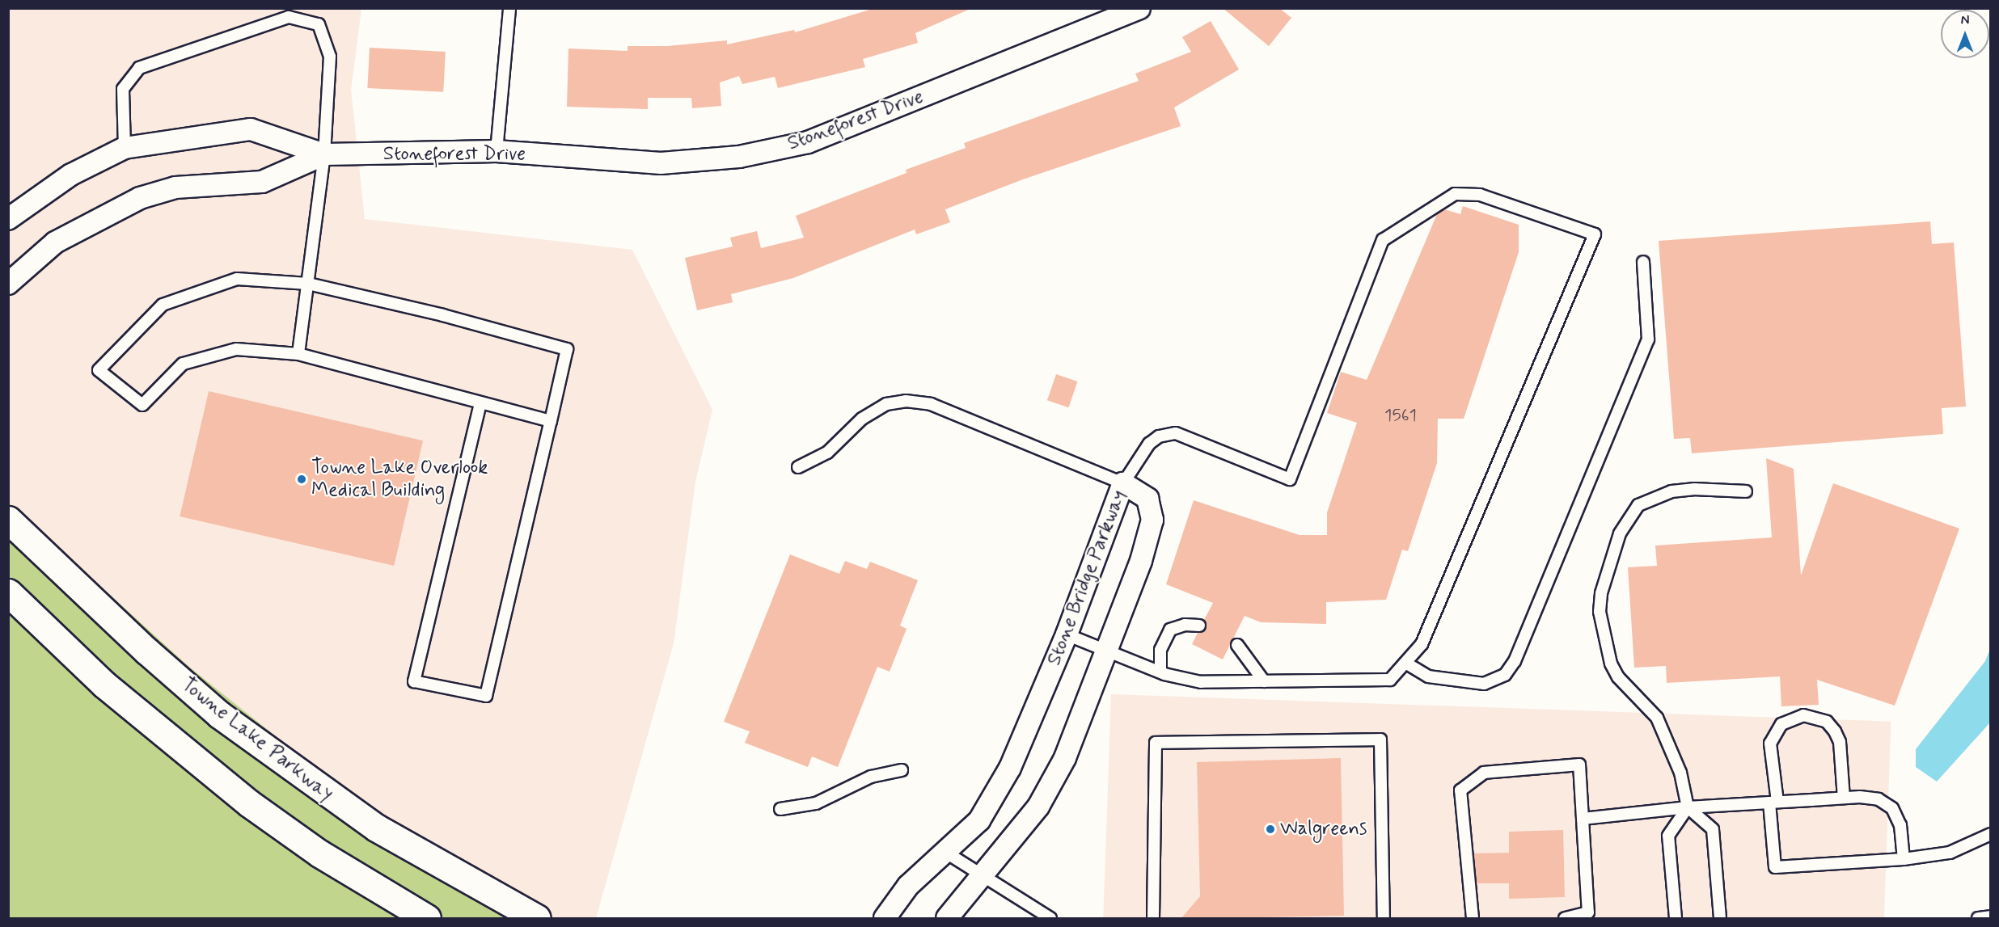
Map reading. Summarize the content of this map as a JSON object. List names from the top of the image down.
{
  "streets": {
    "main road": ["Towne Lake Parkway"],
    "street": ["Stoneforest Drive", "Stone Bridge Parkway"]
  },
  "places": ["Towne Lake Overlook Medical Building", "Walgreens"],
  "house_numbers": ["1561"],
  "north": "top"
}
